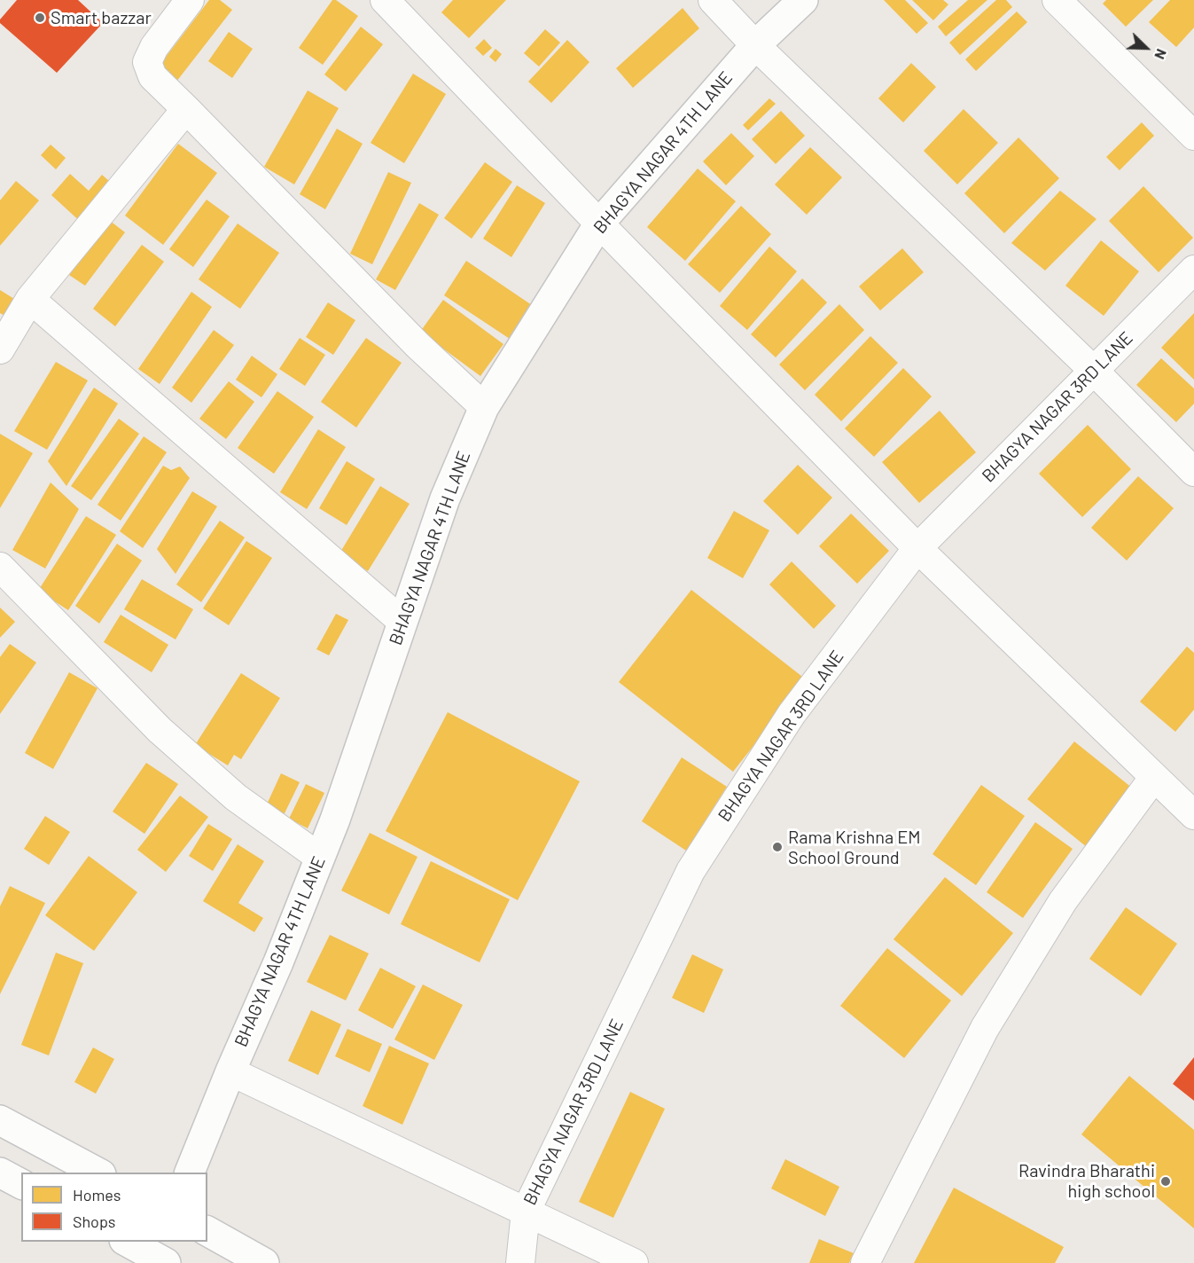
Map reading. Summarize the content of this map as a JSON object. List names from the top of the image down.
{
  "streets": {
    "main road": ["BHAGYA NAGAR 4TH LANE"],
    "street": ["BHAGYA NAGAR 3RD LANE"]
  },
  "places": ["Smart bazzar", "Rama Krishna EM School Ground", "Ravindra Bharathi high school"],
  "legend": ["Homes", "Shops"],
  "north": "bottom right"
}
